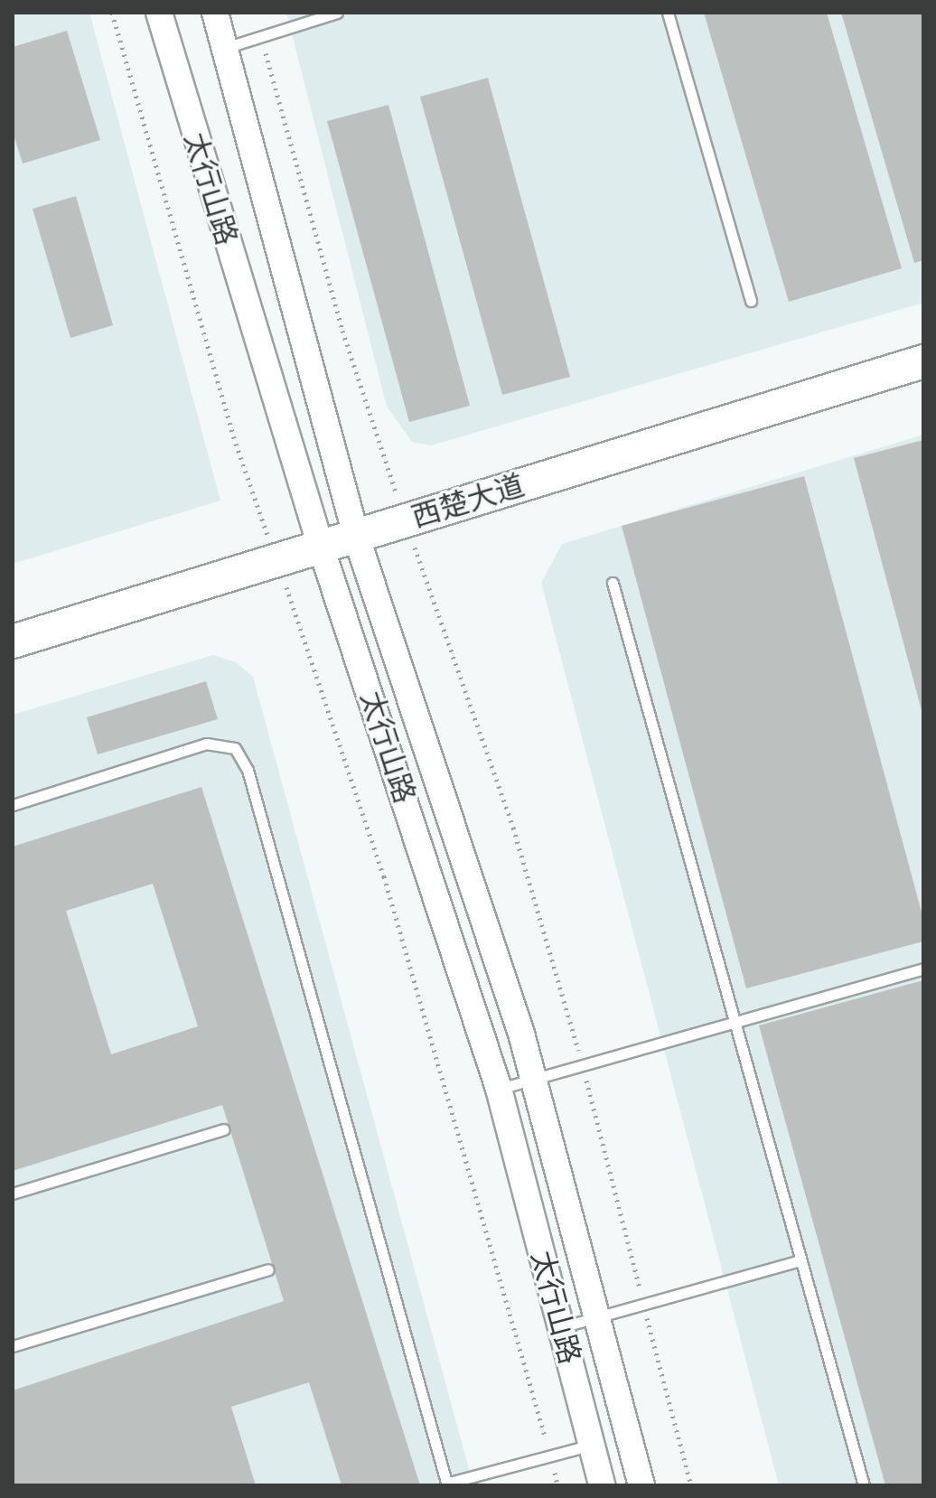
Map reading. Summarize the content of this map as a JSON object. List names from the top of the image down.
{
  "streets": {
    "main road": ["西楚大道"],
    "street": ["太行山路"]
  },
  "crossings": [
    ["太行山路", "西楚大道"]
  ]
}
